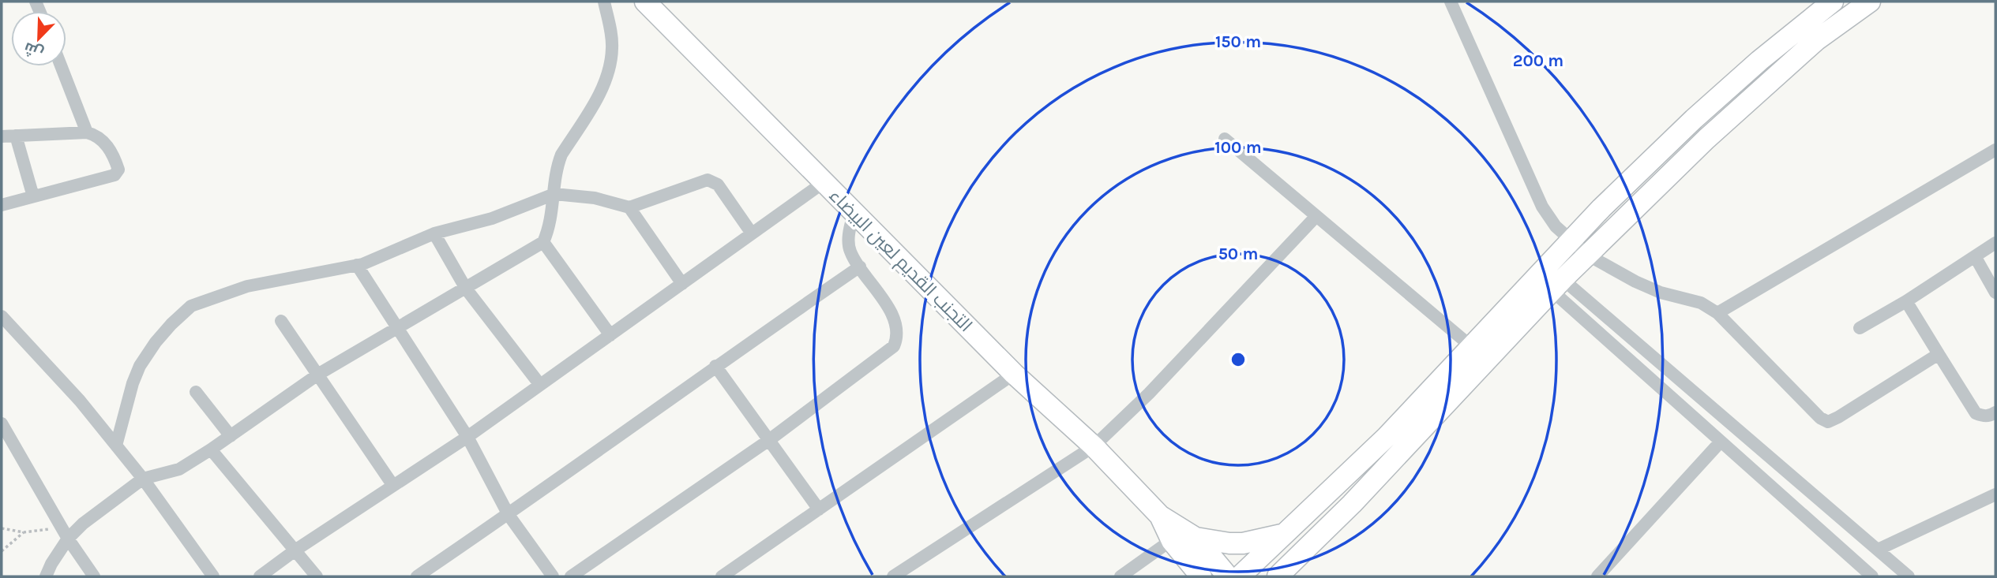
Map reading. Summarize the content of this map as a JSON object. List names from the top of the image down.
{
  "streets": {
    "main road": ["التجنب القديم لعين البيضاء"]
  },
  "north": "bottom left",
  "rings": [
    "150 m",
    "200 m",
    "100 m",
    "50 m"
  ]
}
